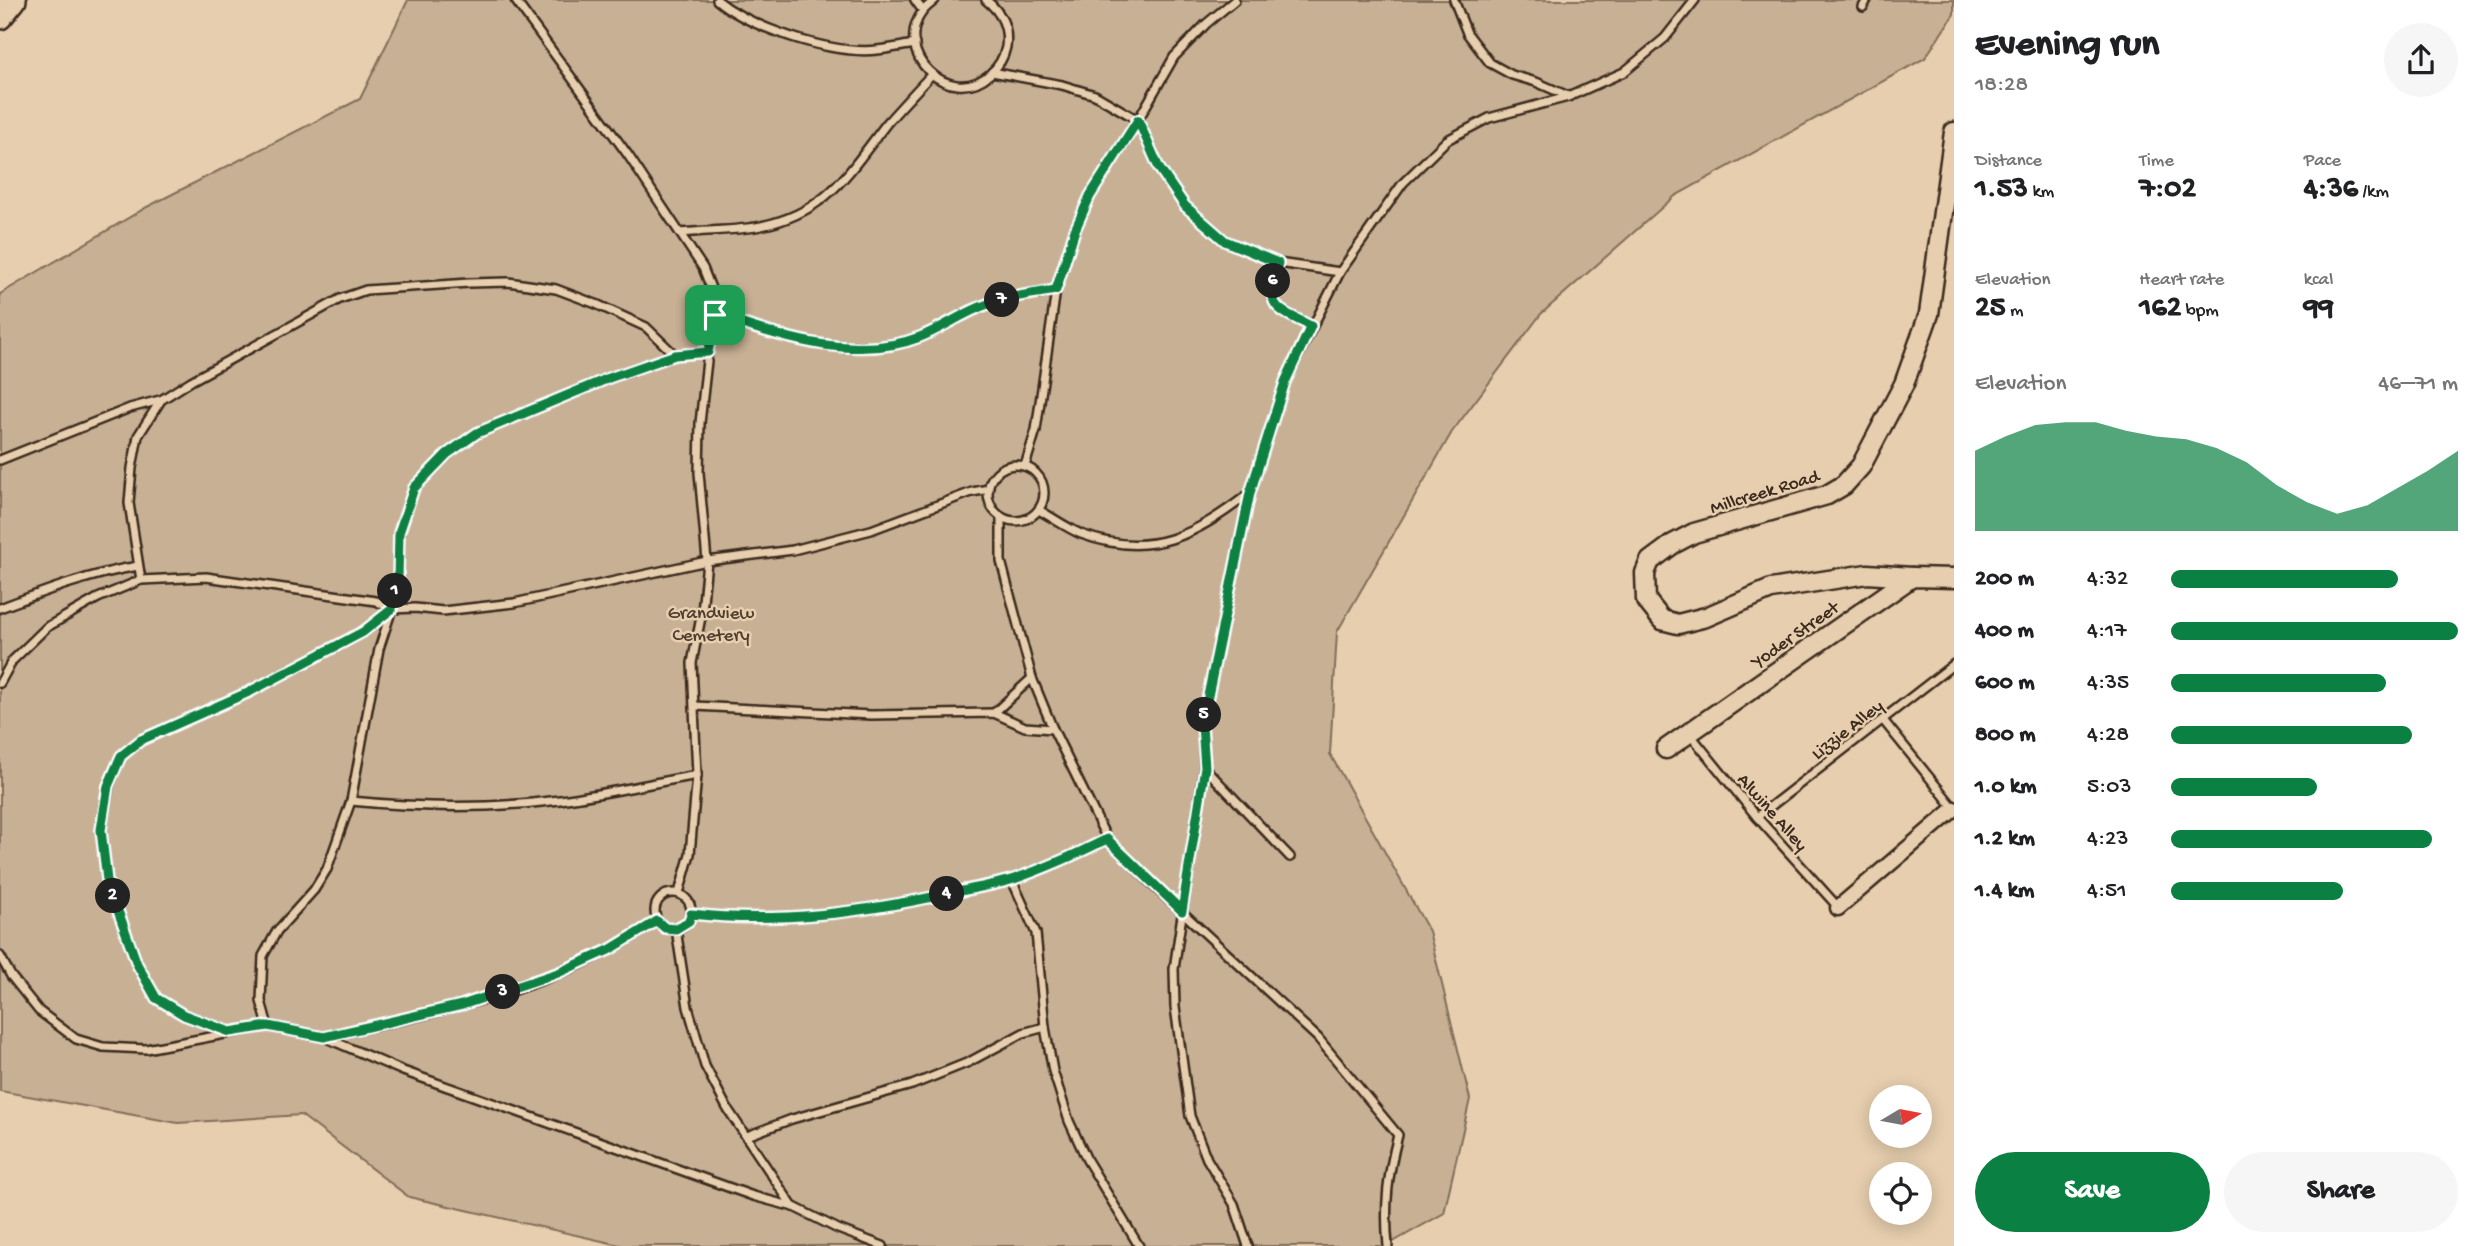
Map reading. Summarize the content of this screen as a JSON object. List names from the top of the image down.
{
  "streets": {
    "street": ["Millcreek Road", "Yoder Street"],
    "lane": ["Lizzie Alley", "Alwine Alley"]
  },
  "crossings": [
    ["Millcreek Road", "Yoder Street"],
    ["Yoder Street", "Alwine Alley"],
    ["Lizzie Alley", "Alwine Alley"]
  ],
  "parks": ["Grandview Cemetery"],
  "north": "right",
  "page": {
    "heading": ["Evening run", "18:28"],
    "stats": [
      ["Distance", "1.53 km"],
      ["Time", "7:02"],
      ["Pace", "4:36 /km"],
      ["Elevation", "25 m"],
      ["Heart rate", "162 bpm"],
      ["kcal", "99"]
    ],
    "pins": [
      "6",
      "7",
      "1",
      "5",
      "4",
      "2",
      "3"
    ],
    "chart": ["Elevation", "46–71 m"],
    "list": [
      {
        "name": "200 m",
        "note": "4:32"
      },
      {
        "name": "400 m",
        "note": "4:17"
      },
      {
        "name": "600 m",
        "note": "4:35"
      },
      {
        "name": "800 m",
        "note": "4:28"
      },
      {
        "name": "1.0 km",
        "note": "5:03"
      },
      {
        "name": "1.2 km",
        "note": "4:23"
      },
      {
        "name": "1.4 km",
        "note": "4:51"
      }
    ],
    "buttons": ["Save", "Share"]
  }
}
